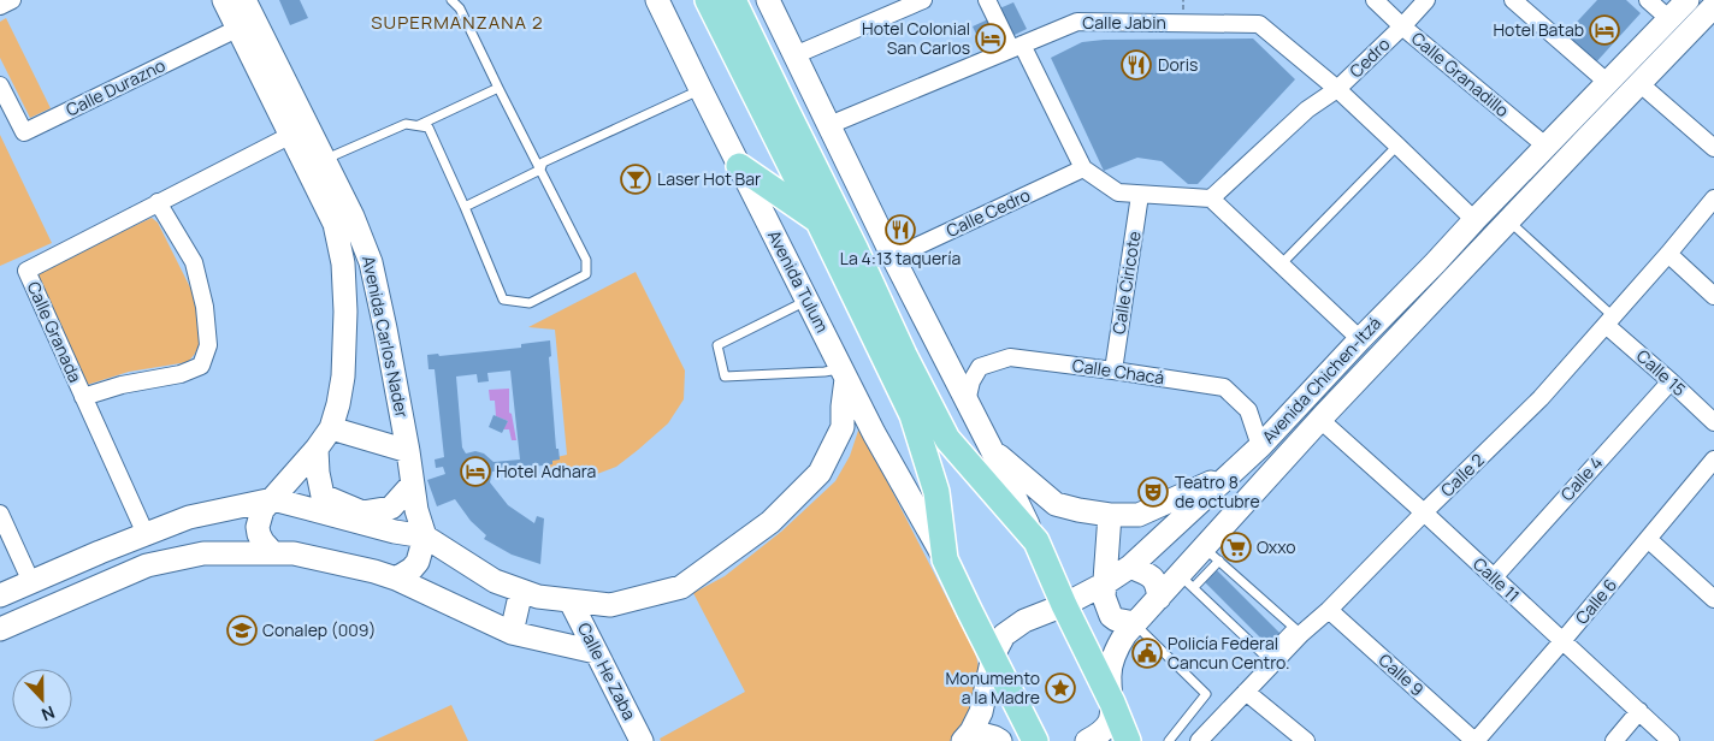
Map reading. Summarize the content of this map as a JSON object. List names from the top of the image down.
{
  "streets": {
    "main road": ["Avenida Tulum"],
    "street": [
      "Calle Jabin",
      "Cedro",
      "Calle Granadillo",
      "Calle Durazno",
      "Calle Cedro",
      "Calle Ciricote",
      "Calle Granada",
      "Avenida Carlos Nader",
      "Calle Chacá",
      "Calle 15",
      "Avenida Chichen-Itzá",
      "Calle 2",
      "Calle 4",
      "Calle 11",
      "Calle 6",
      "Calle He Zaba",
      "Calle 9"
    ]
  },
  "crossings": [
    ["Calle Jabin", "Cedro"],
    ["Calle Jabin", "Avenida Chichen-Itzá"],
    ["Cedro", "Calle Granadillo"],
    ["Calle Granadillo", "Avenida Chichen-Itzá"],
    ["Calle Durazno", "Avenida Carlos Nader"],
    ["Avenida Tulum", "Avenida Chichen-Itzá"],
    ["Calle Ciricote", "Calle Chacá"],
    ["Calle Granada", "Avenida Carlos Nader"],
    ["Calle Chacá", "Avenida Chichen-Itzá"],
    ["Calle 15", "Calle 2"],
    ["Calle 15", "Calle 4"],
    ["Avenida Chichen-Itzá", "Calle 11"],
    ["Calle 2", "Calle 11"],
    ["Calle 2", "Calle 9"],
    ["Calle 4", "Calle 11"],
    ["Calle 11", "Calle 6"],
    ["Calle 6", "Calle 9"]
  ],
  "districts": ["SUPERMANZANA 2"],
  "places": {
    "hotel": ["Hotel Batab", "Hotel Colonial San Carlos", "Hotel Adhara"],
    "restaurant": ["Doris", "La 4:13 taquería"],
    "bar": ["Laser Hot Bar"],
    "theatre": ["Teatro 8 de octubre"],
    "supermarket": ["Oxxo"],
    "school or university": ["Conalep (009)"],
    "public building": ["Policía Federal Cancun Centro."],
    "place": ["Monumento a la Madre"]
  },
  "north": "bottom"
}
